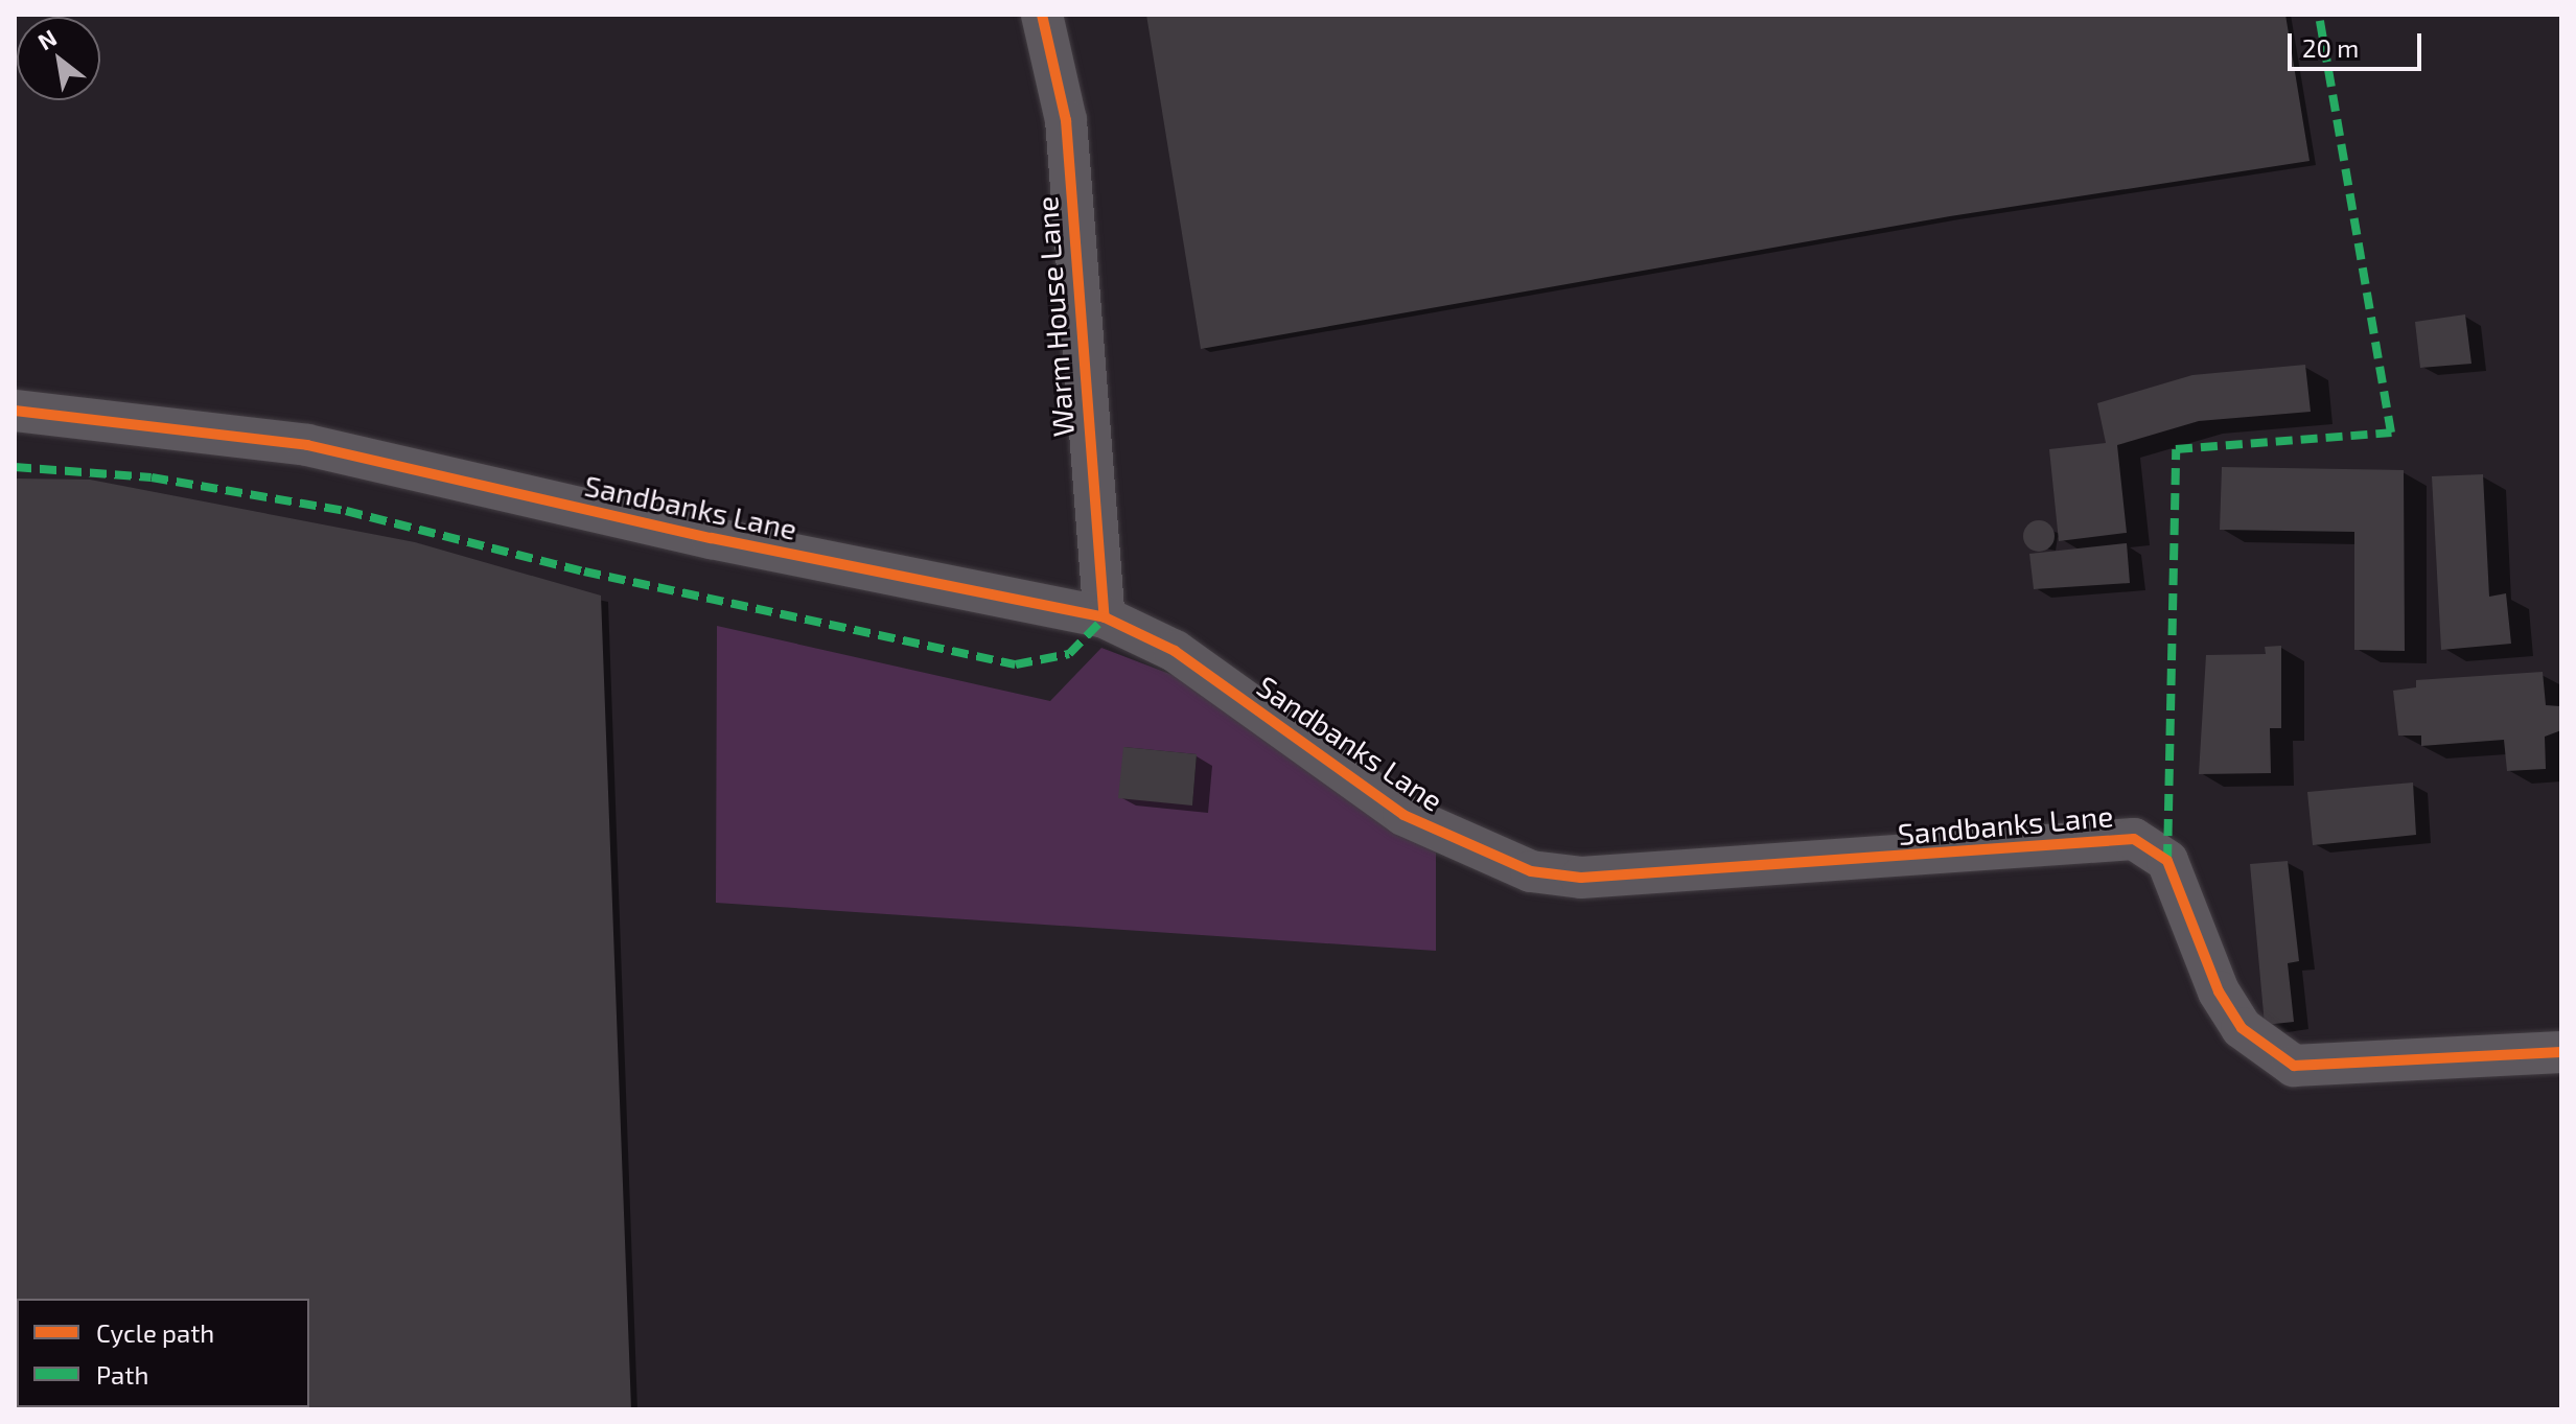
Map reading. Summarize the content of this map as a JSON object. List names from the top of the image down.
{
  "streets": {
    "street": ["Warm House Lane", "Sandbanks Lane"]
  },
  "crossings": [
    ["Warm House Lane", "Sandbanks Lane"]
  ],
  "legend": ["Cycle path", "Path"],
  "scale_bar": "20 m",
  "north": "top left"
}
